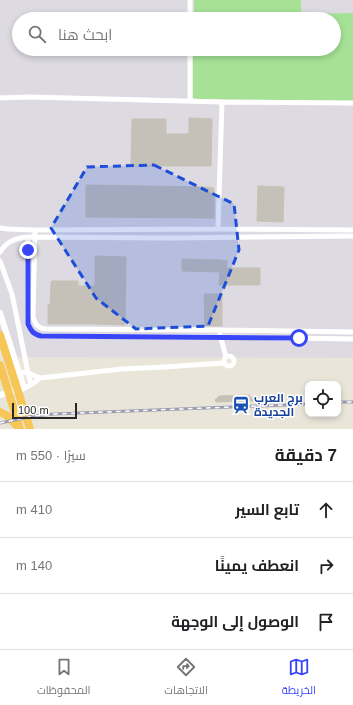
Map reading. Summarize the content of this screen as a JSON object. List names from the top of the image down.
{
  "places": {
    "station": ["برج العرب الجديدة"]
  },
  "scale_bar": "100 m",
  "page": {
    "search": "ابحث هنا",
    "scale": "100 m",
    "heading": ["7 دقيقة", "سيرًا · 550 m"],
    "list": [
      ["تابع السير", "410 m"],
      ["انعطف يمينًا", "140 m"],
      "الوصول إلى الوجهة"
    ],
    "nav": ["الخريطة", "الاتجاهات", "المحفوظات"]
  }
}
